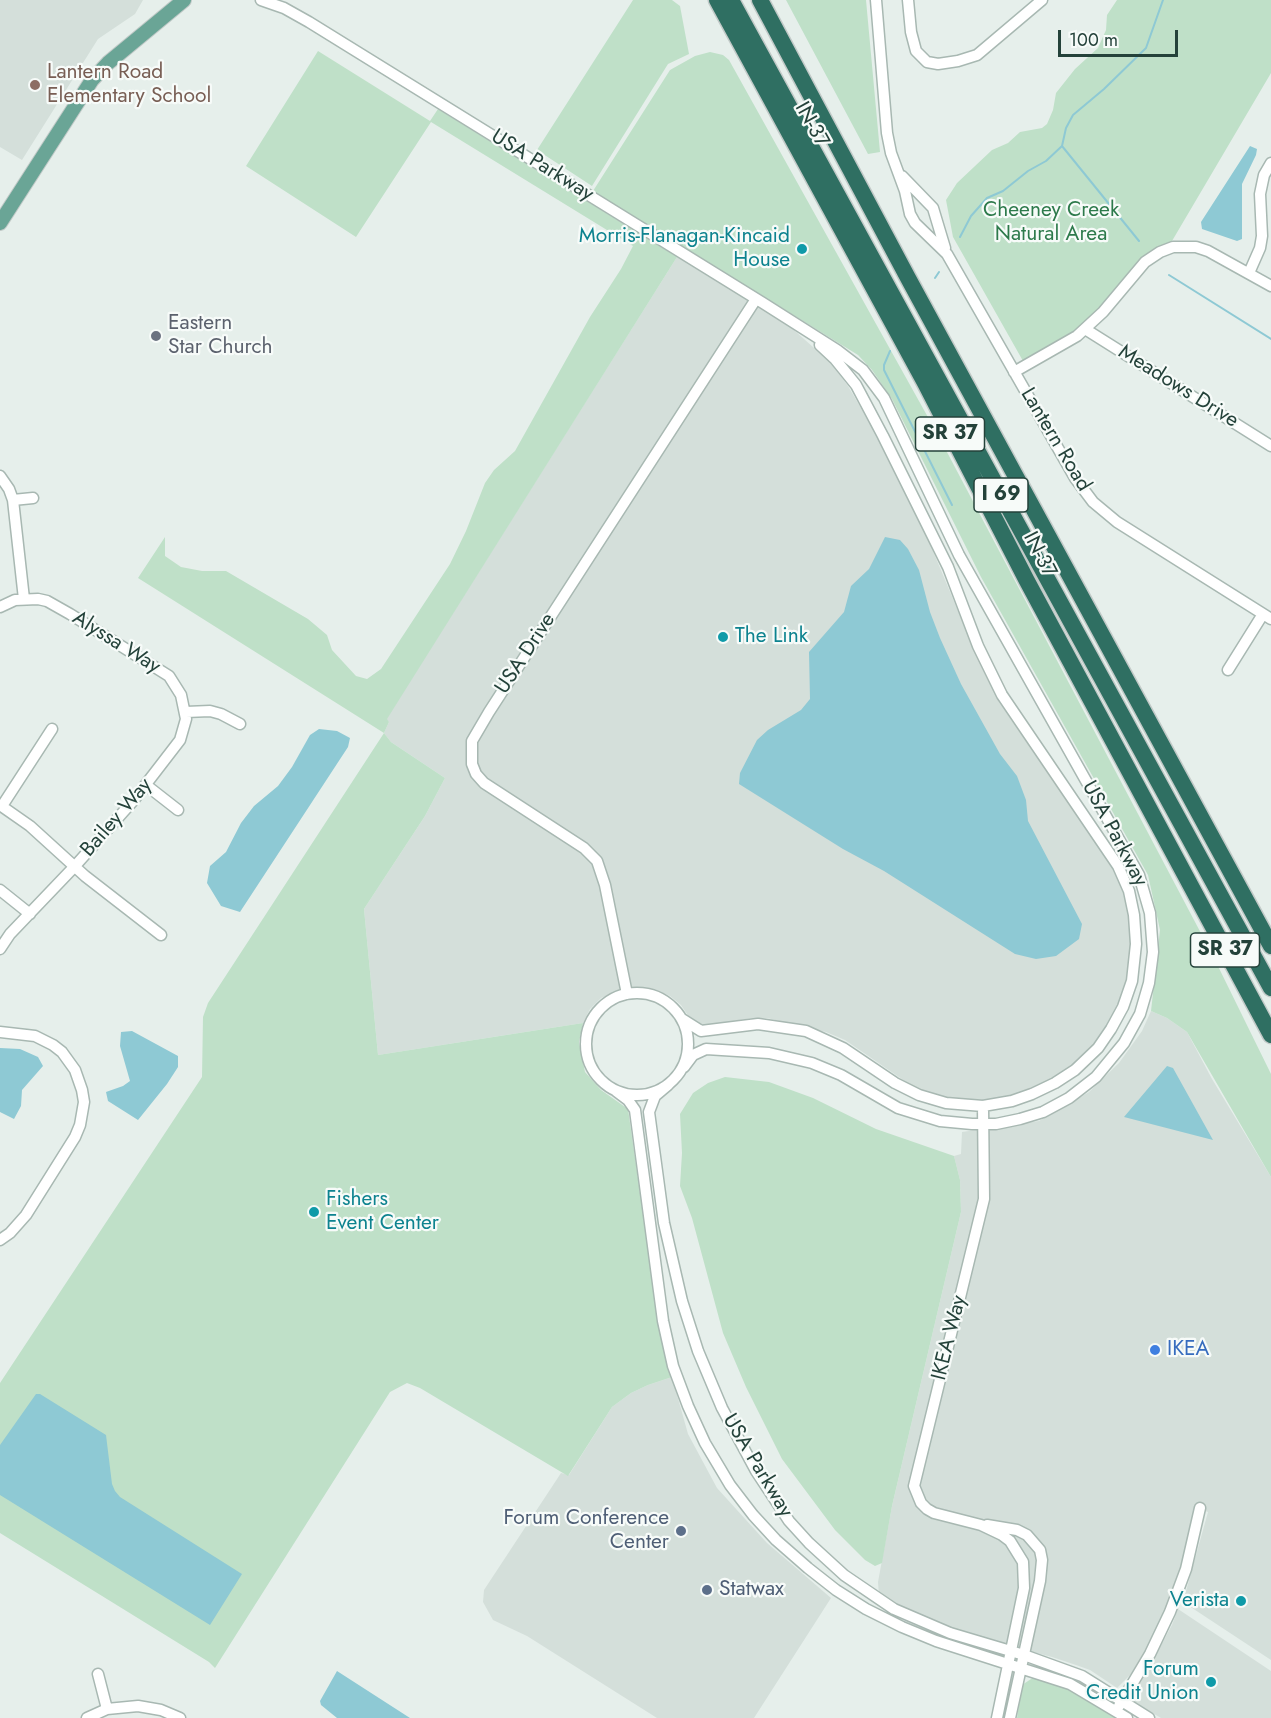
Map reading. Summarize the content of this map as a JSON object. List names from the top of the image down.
{
  "streets": {
    "highway": ["IN-37", "SR 37", "I 69"],
    "street": [
      "USA Parkway",
      "Meadows Drive",
      "Lantern Road",
      "Alyssa Way",
      "USA Drive",
      "Bailey Way",
      "IKEA Way"
    ]
  },
  "crossings": [
    ["USA Parkway", "USA Drive"],
    ["USA Parkway", "IKEA Way"],
    ["Alyssa Way", "Bailey Way"]
  ],
  "parks": ["Cheeney Creek Natural Area"],
  "places": [
    "Lantern Road Elementary School",
    "Morris-Flanagan-Kincaid House",
    "Eastern Star Church",
    "The Link",
    "Fishers Event Center",
    "IKEA",
    "Forum Conference Center",
    "Statwax",
    "Verista",
    "Forum Credit Union"
  ],
  "scale_bar": "100 m"
}
